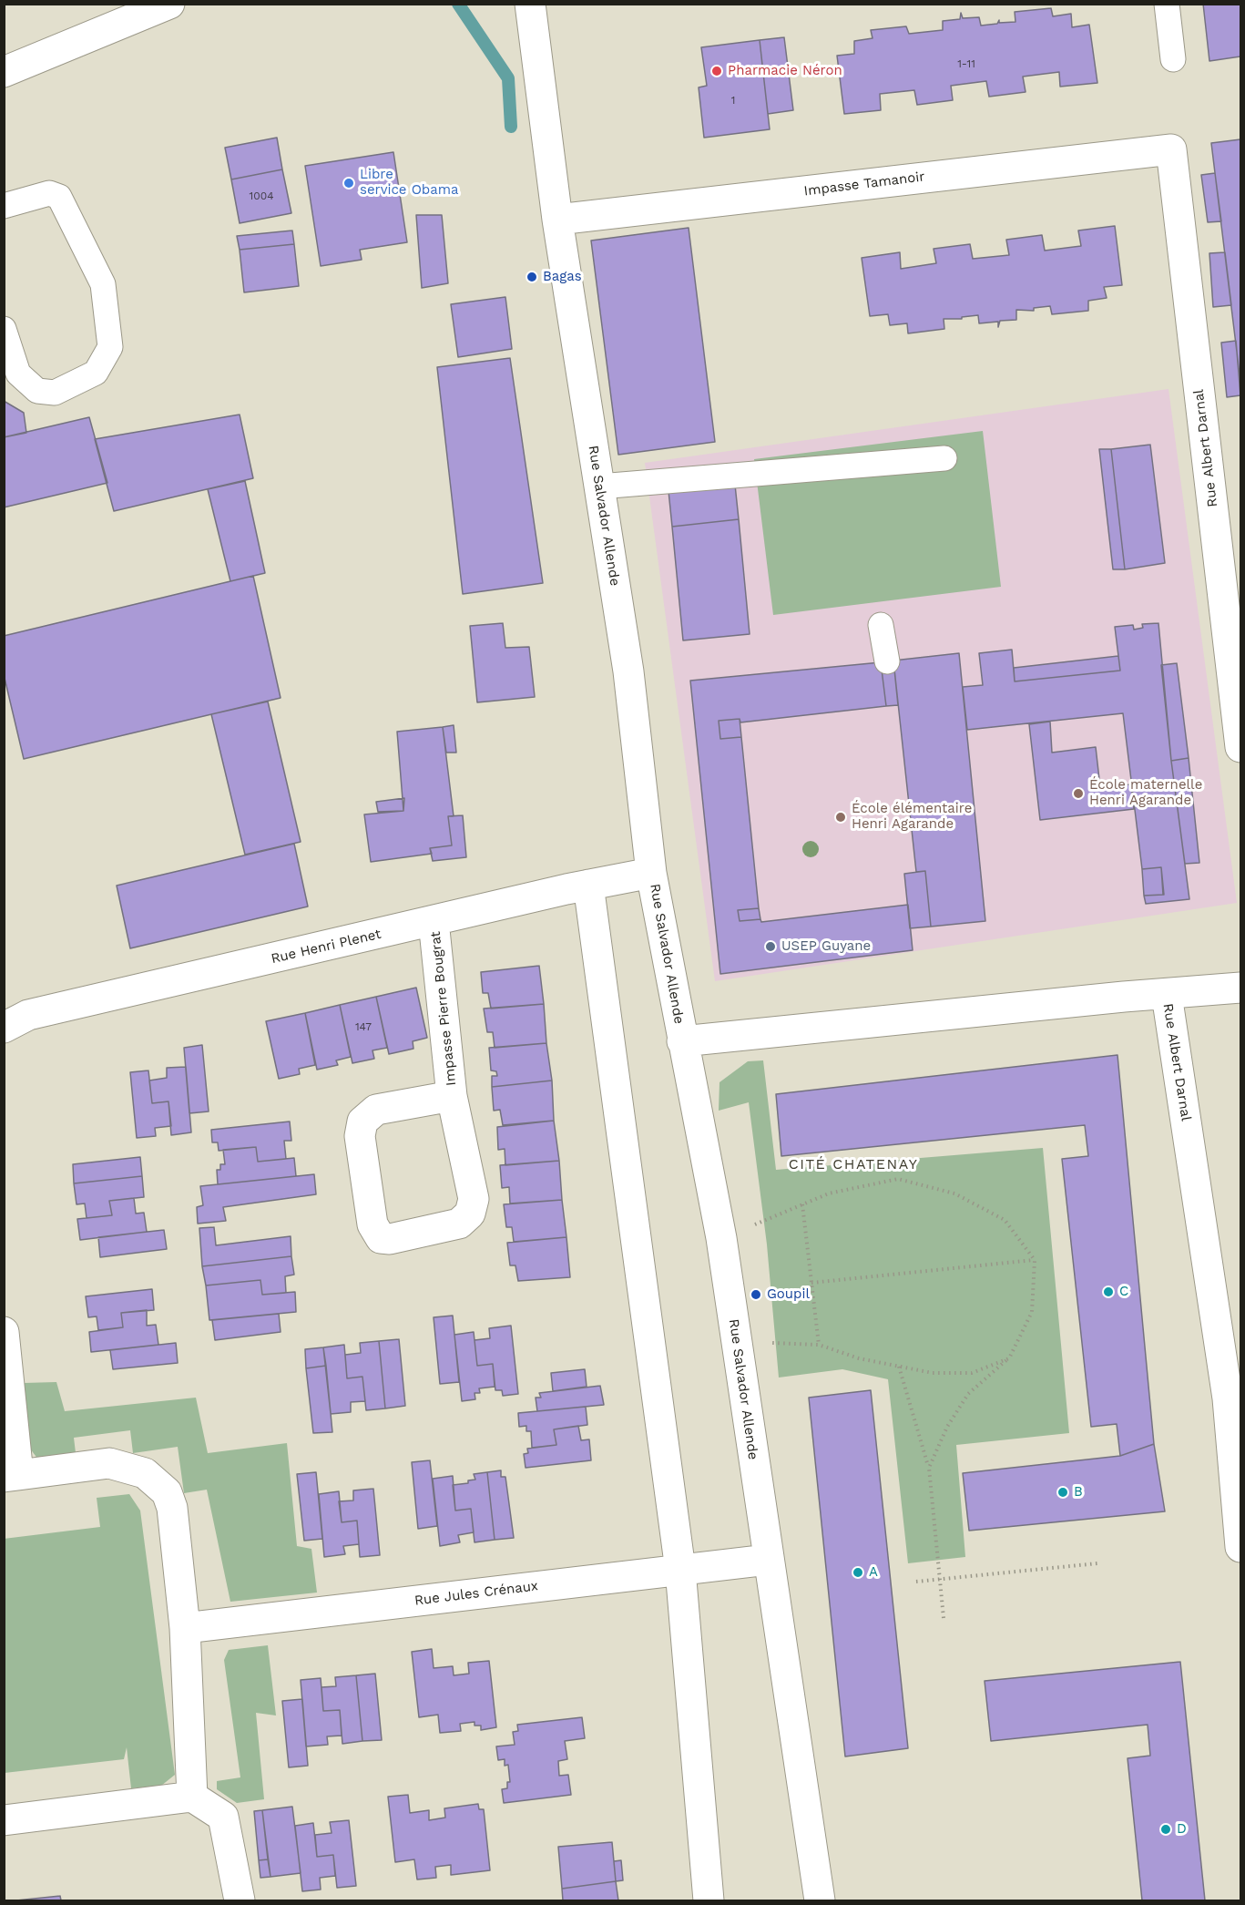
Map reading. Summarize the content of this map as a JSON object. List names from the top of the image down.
{
  "streets": {
    "street": [
      "Impasse Tamanoir",
      "Rue Albert Darnal",
      "Rue Salvador Allende",
      "Rue Henri Plenet",
      "Impasse Pierre Bougrat",
      "Rue Jules Crénaux"
    ]
  },
  "crossings": [
    ["Impasse Tamanoir", "Rue Albert Darnal"],
    ["Impasse Tamanoir", "Rue Salvador Allende"],
    ["Rue Albert Darnal", "Rue Salvador Allende"],
    ["Rue Salvador Allende", "Rue Henri Plenet"],
    ["Rue Salvador Allende", "Rue Jules Crénaux"],
    ["Rue Henri Plenet", "Impasse Pierre Bougrat"]
  ],
  "districts": ["CITÉ CHATENAY"],
  "places": [
    "Pharmacie Néron",
    "Libre service Obama",
    "Bagas",
    "École maternelle Henri Agarande",
    "École élémentaire Henri Agarande",
    "USEP Guyane",
    "C",
    "Goupil",
    "B",
    "A",
    "D"
  ],
  "house_numbers": [
    "1-11",
    "1",
    "1004",
    "147"
  ]
}
